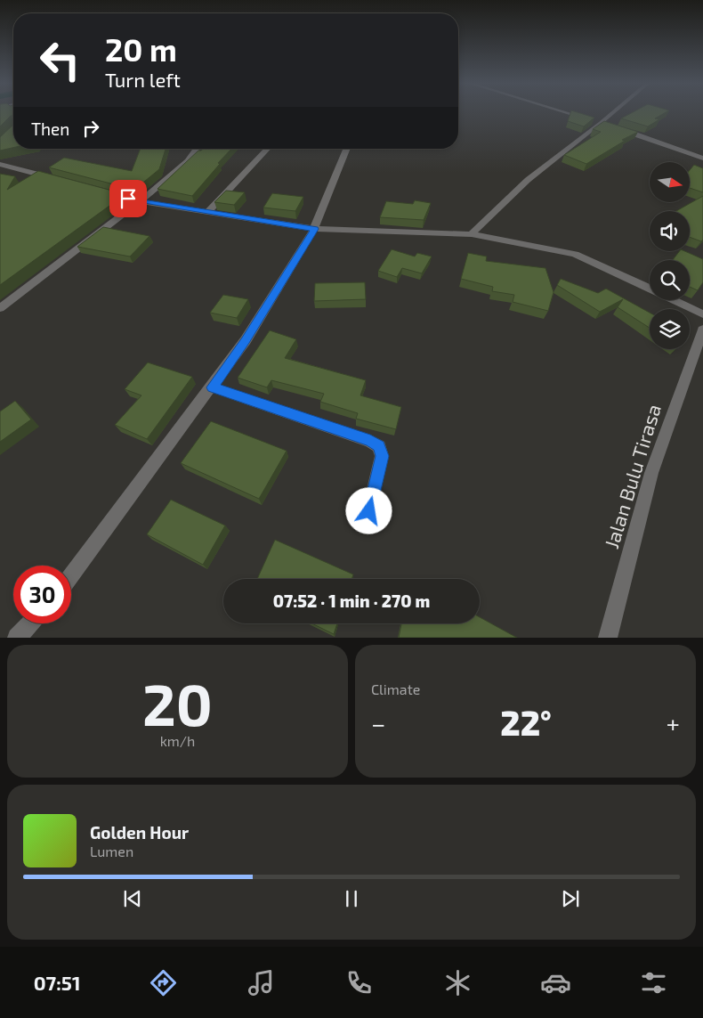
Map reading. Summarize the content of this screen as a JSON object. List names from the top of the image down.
{
  "streets": {
    "street": ["Jalan Bulu Tirasa"]
  },
  "north": "right",
  "page": {
    "turn": ["20 m", "Turn left"],
    "then": "Then",
    "limit": "30",
    "trip": "07:52 · 1 min · 270 m",
    "tile": [
      ["20", "km/h"],
      "Climate"
    ],
    "heat": ["−", "22°", "+"],
    "song": ["Golden Hour", "Lumen"],
    "tabs": "07:51"
  }
}
